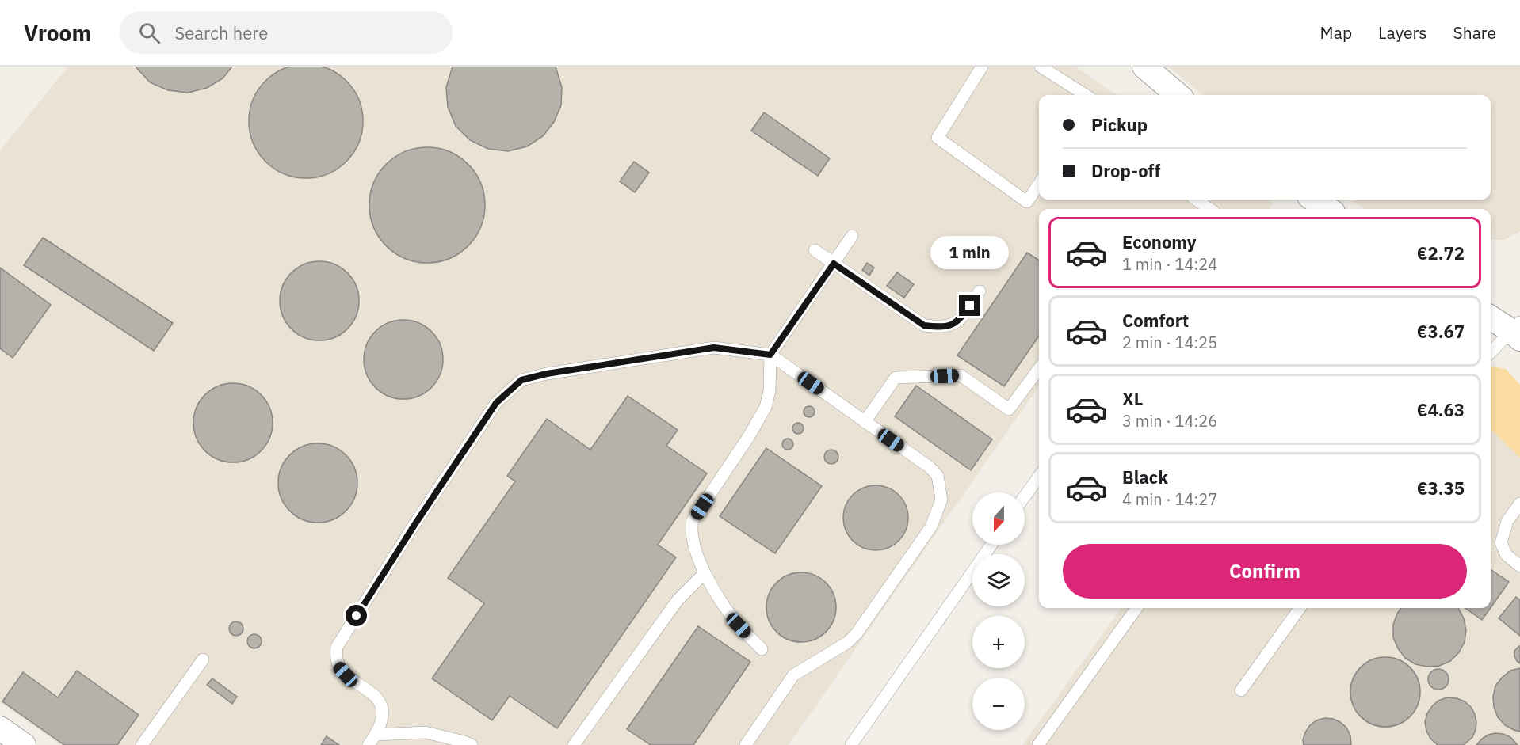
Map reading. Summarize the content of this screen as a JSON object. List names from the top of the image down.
{
  "north": "bottom",
  "page": {
    "header": "Vroom",
    "search": "Search here",
    "nav": ["Map", "Layers", "Share"],
    "banner": ["Pickup", "Drop-off"],
    "list": [
      {
        "name": "Economy",
        "note": "1 min · 14:24",
        "value": "€2.72"
      },
      {
        "name": "Comfort",
        "note": "2 min · 14:25",
        "value": "€3.67"
      },
      {
        "name": "XL",
        "note": "3 min · 14:26",
        "value": "€4.63"
      },
      {
        "name": "Black",
        "note": "4 min · 14:27",
        "value": "€3.35"
      }
    ],
    "bubble": "1 min",
    "map_buttons": ["+", "−"],
    "buttons": "Confirm"
  }
}
